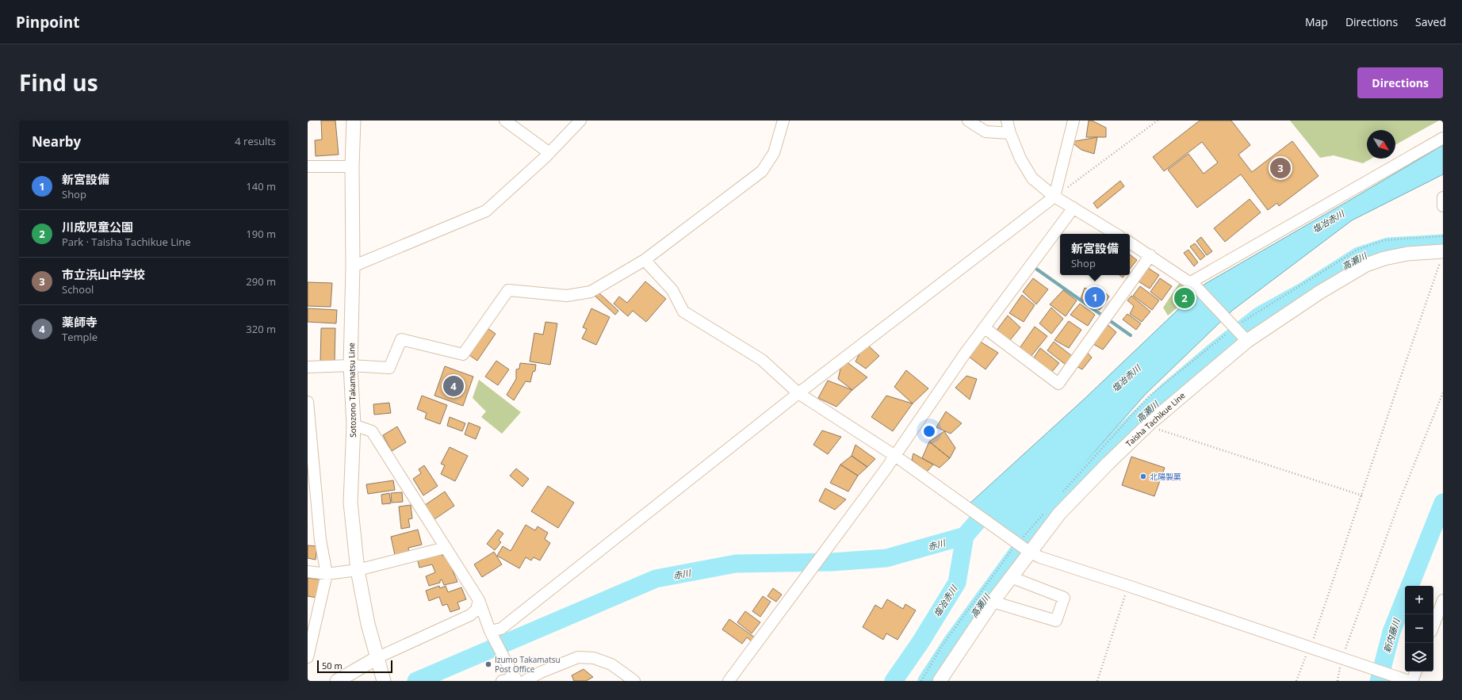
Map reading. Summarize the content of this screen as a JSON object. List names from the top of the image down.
{
  "streets": {
    "main road": ["Sotozono Takamatsu Line", "Taisha Tachikue Line"]
  },
  "water": [
    "塩冶赤川",
    "高瀬川",
    "赤川",
    "新内藤川"
  ],
  "places": ["北陽製菓", "Izumo Takamatsu Post Office"],
  "scale_bar": "50 m",
  "north": "bottom right",
  "page": {
    "header": "Pinpoint",
    "nav": ["Map", "Directions", "Saved"],
    "title": "Find us",
    "buttons": "Directions",
    "heading": ["Nearby", "4 results"],
    "pins": [
      "3",
      "1",
      "2",
      "4"
    ],
    "list": [
      {
        "mark": "1",
        "name": "新宮設備",
        "note": "Shop",
        "value": "140 m"
      },
      {
        "mark": "2",
        "name": "川成児童公園",
        "note": "Park · Taisha Tachikue Line",
        "value": "190 m"
      },
      {
        "mark": "3",
        "name": "市立浜山中学校",
        "note": "School",
        "value": "290 m"
      },
      {
        "mark": "4",
        "name": "薬師寺",
        "note": "Temple",
        "value": "320 m"
      }
    ],
    "popup": ["新宮設備", "Shop"],
    "map_buttons": ["+", "−"],
    "scale": "50 m"
  }
}
